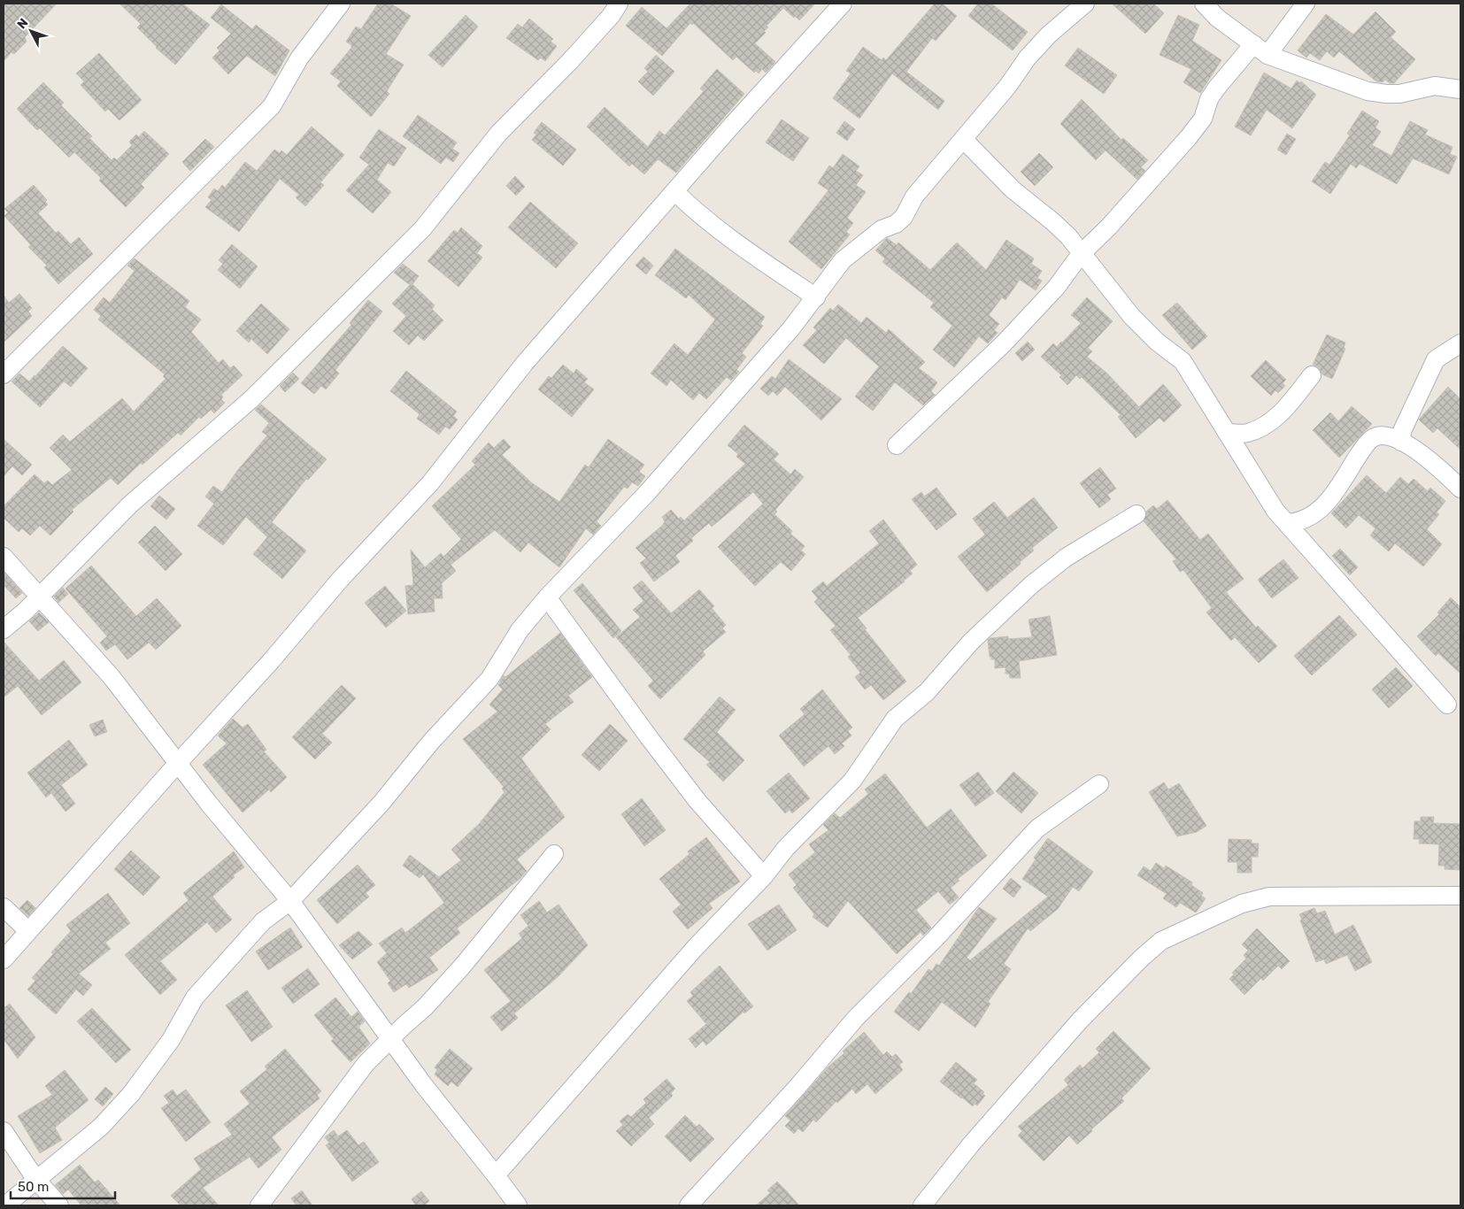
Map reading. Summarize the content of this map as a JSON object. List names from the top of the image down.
{
  "scale_bar": "50 m",
  "north": "top left"
}
